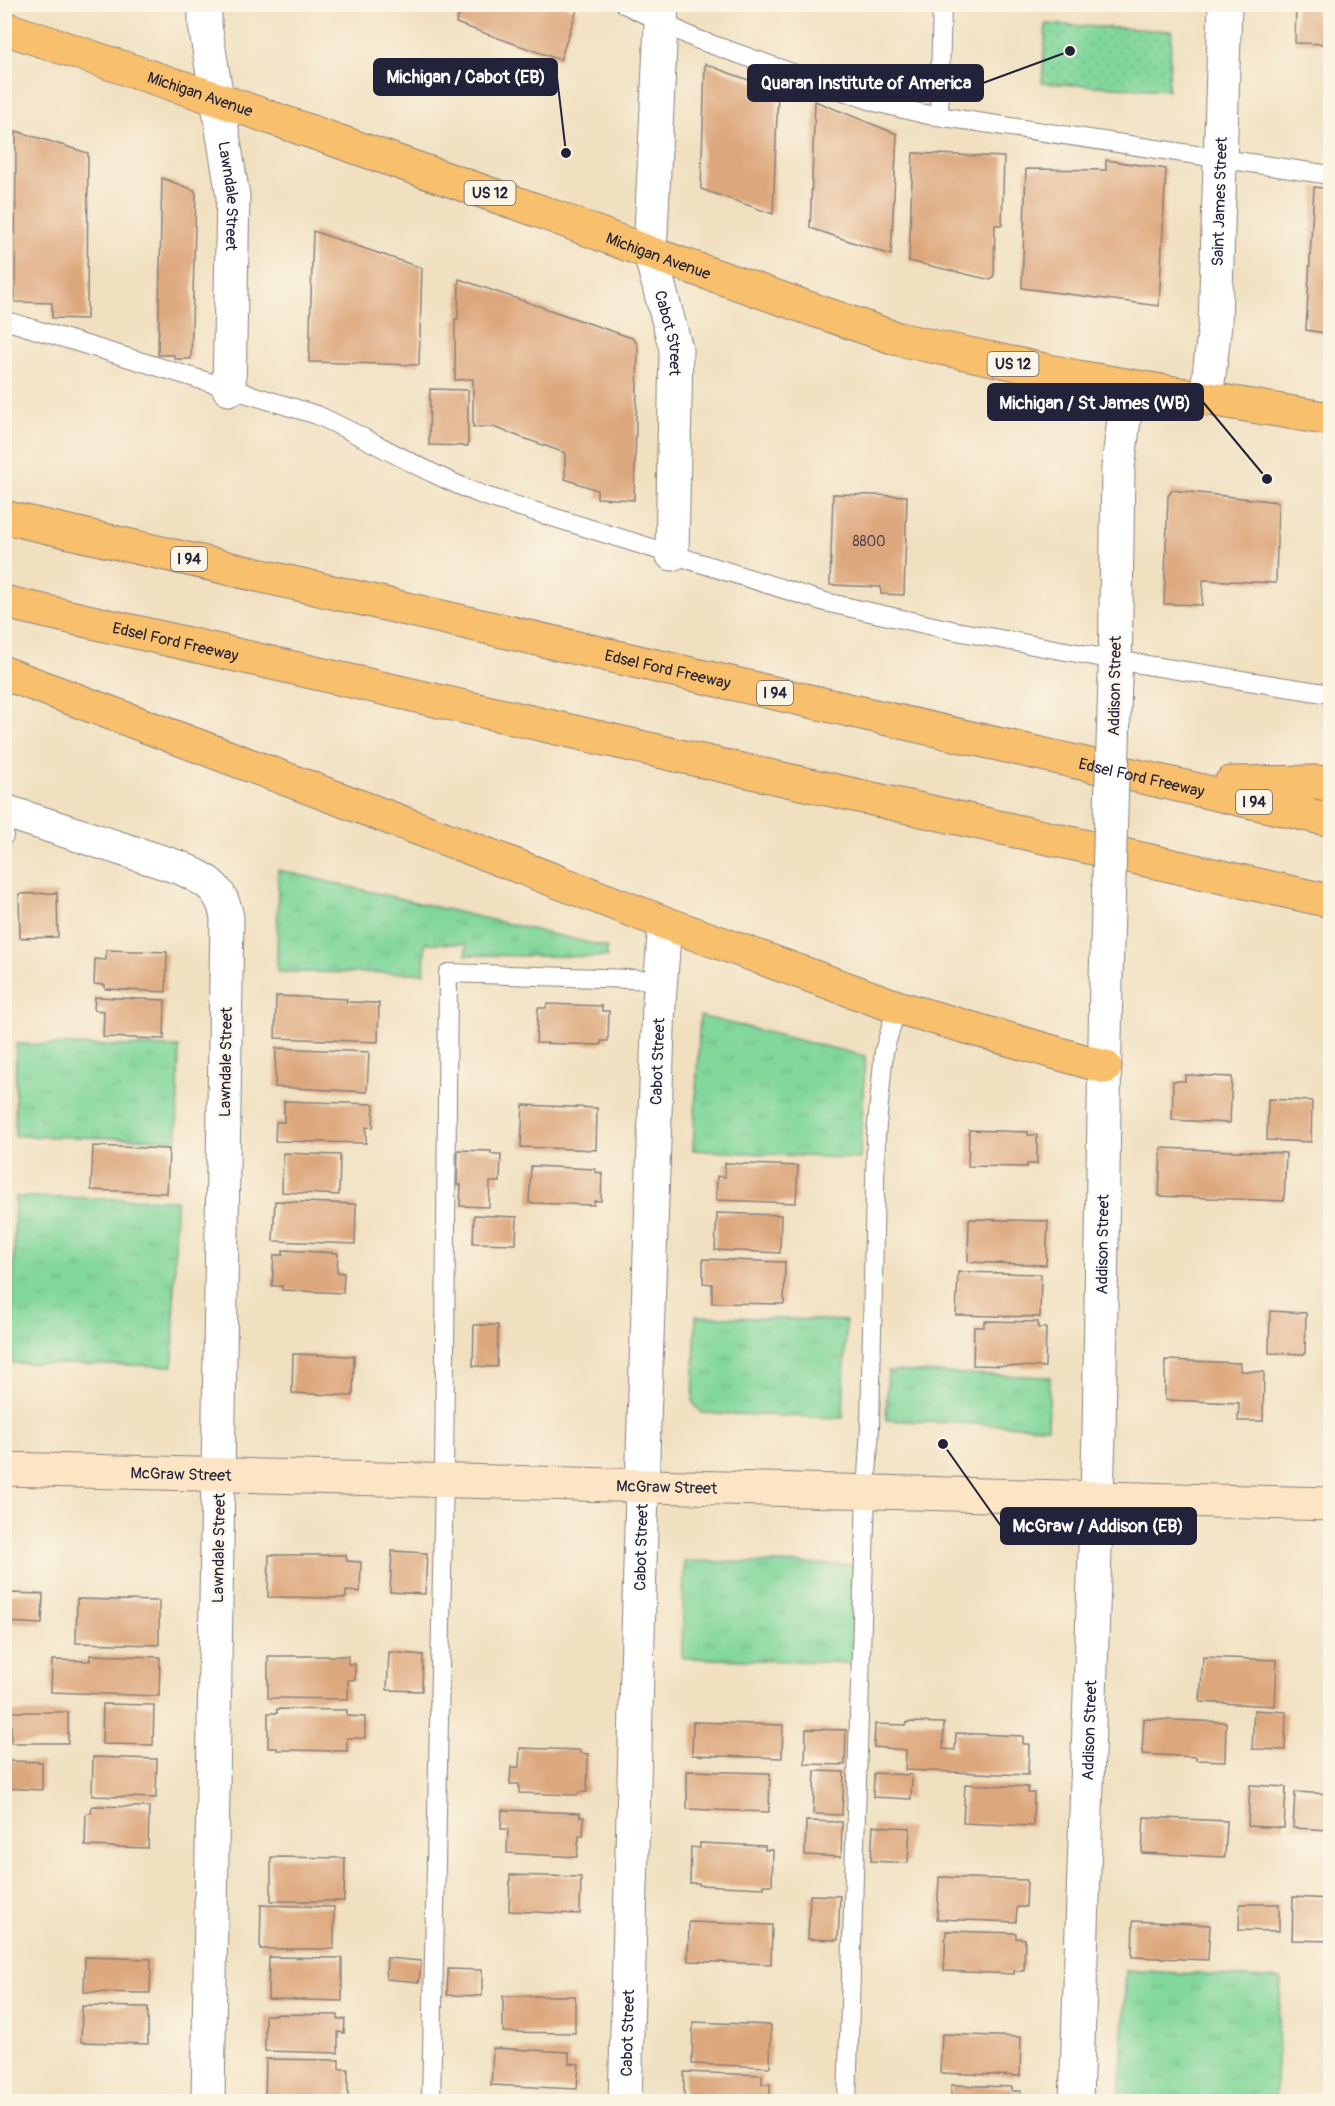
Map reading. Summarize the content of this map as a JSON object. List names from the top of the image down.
{
  "streets": {
    "main road": [
      "Michigan Avenue",
      "US 12",
      "I 94",
      "Edsel Ford Freeway"
    ],
    "street": [
      "Lawndale Street",
      "Saint James Street",
      "Cabot Street",
      "Addison Street",
      "McGraw Street"
    ]
  },
  "crossings": [
    ["Michigan Avenue", "Lawndale Street"],
    ["Michigan Avenue", "Saint James Street"],
    ["Michigan Avenue", "Cabot Street"],
    ["Michigan Avenue", "Addison Street"],
    ["Lawndale Street", "McGraw Street"],
    ["Cabot Street", "McGraw Street"],
    ["Addison Street", "McGraw Street"]
  ],
  "places": [
    "Quaran Institute of America",
    "Michigan / Cabot (EB)",
    "Michigan / St James (WB)",
    "McGraw / Addison (EB)"
  ],
  "house_numbers": ["8800"]
}
